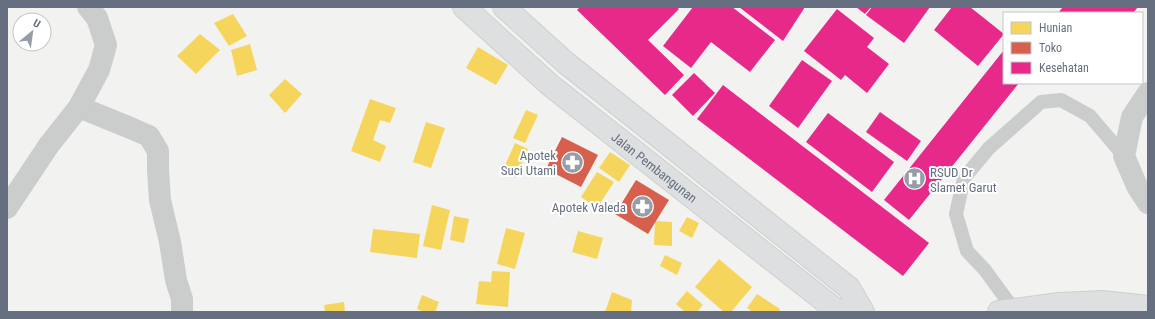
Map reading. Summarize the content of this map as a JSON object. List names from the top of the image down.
{
  "streets": {
    "main road": ["Jalan Pembangunan"]
  },
  "places": {
    "pharmacy": ["Apotek Suci Utami", "Apotek Valeda"],
    "hospital": ["RSUD Dr Slamet Garut"]
  },
  "legend": ["Hunian", "Toko", "Kesehatan"],
  "north": "top right"
}
